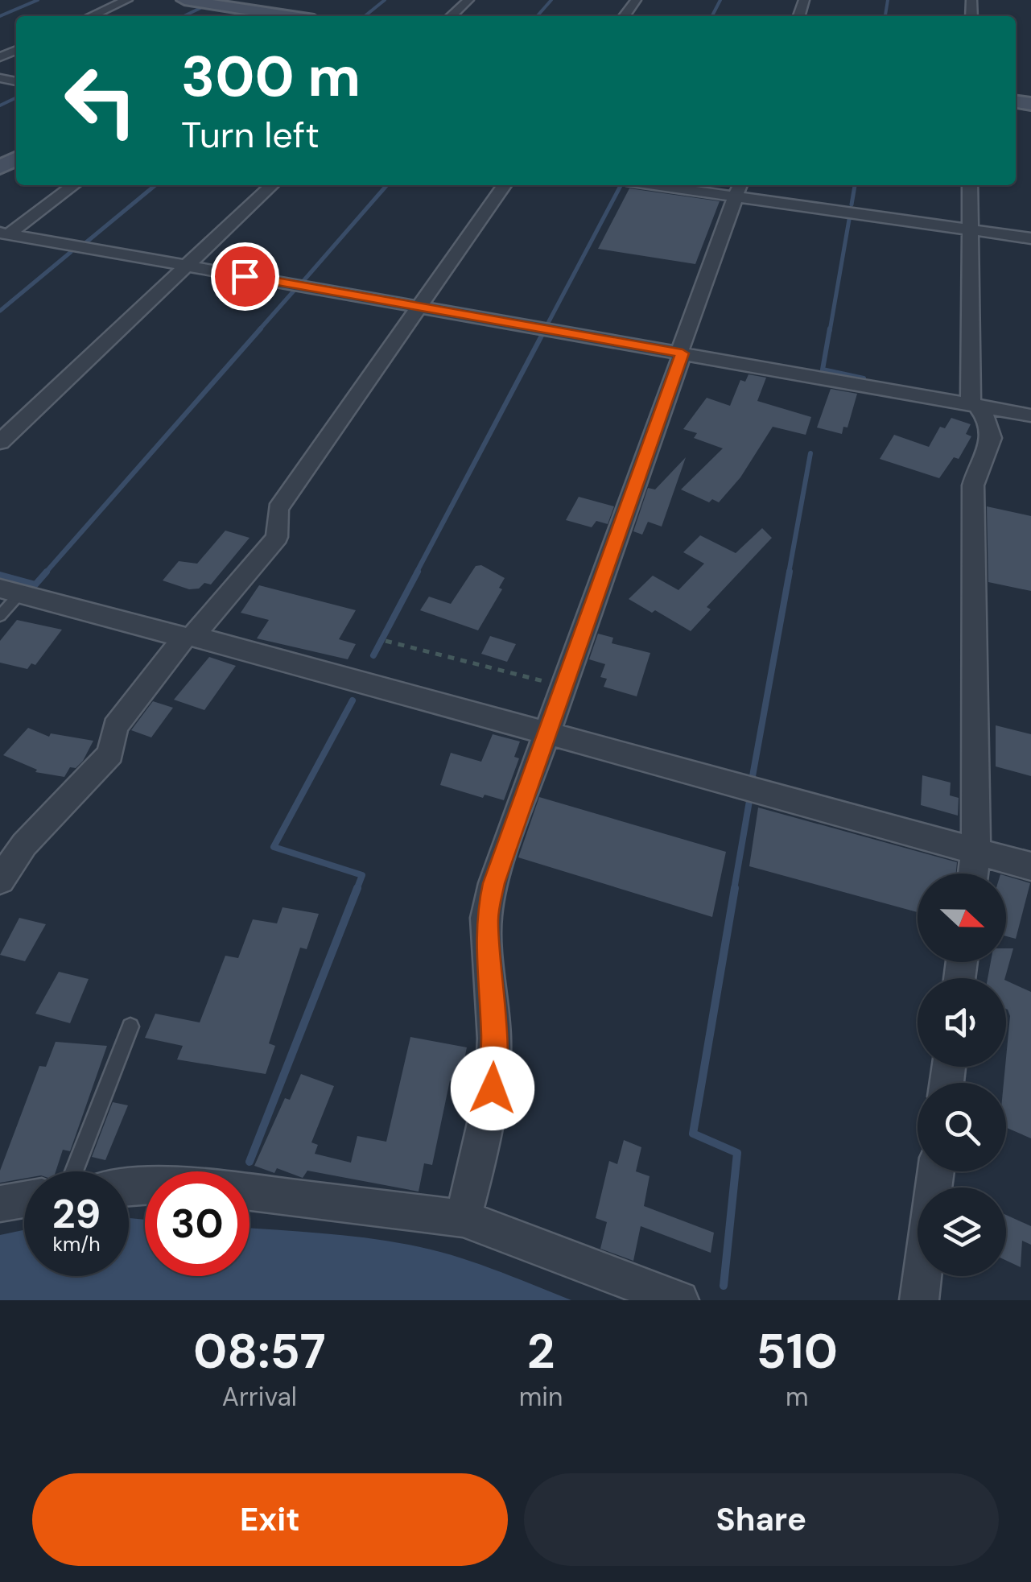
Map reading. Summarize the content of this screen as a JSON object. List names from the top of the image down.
{
  "north": "right",
  "page": {
    "turn": ["300 m", "Turn left"],
    "speed": "29 km/h",
    "limit": "30",
    "eta": [
      "08:57",
      "Arrival",
      "2",
      "min",
      "510",
      "m"
    ],
    "buttons": ["Exit", "Share"]
  }
}
